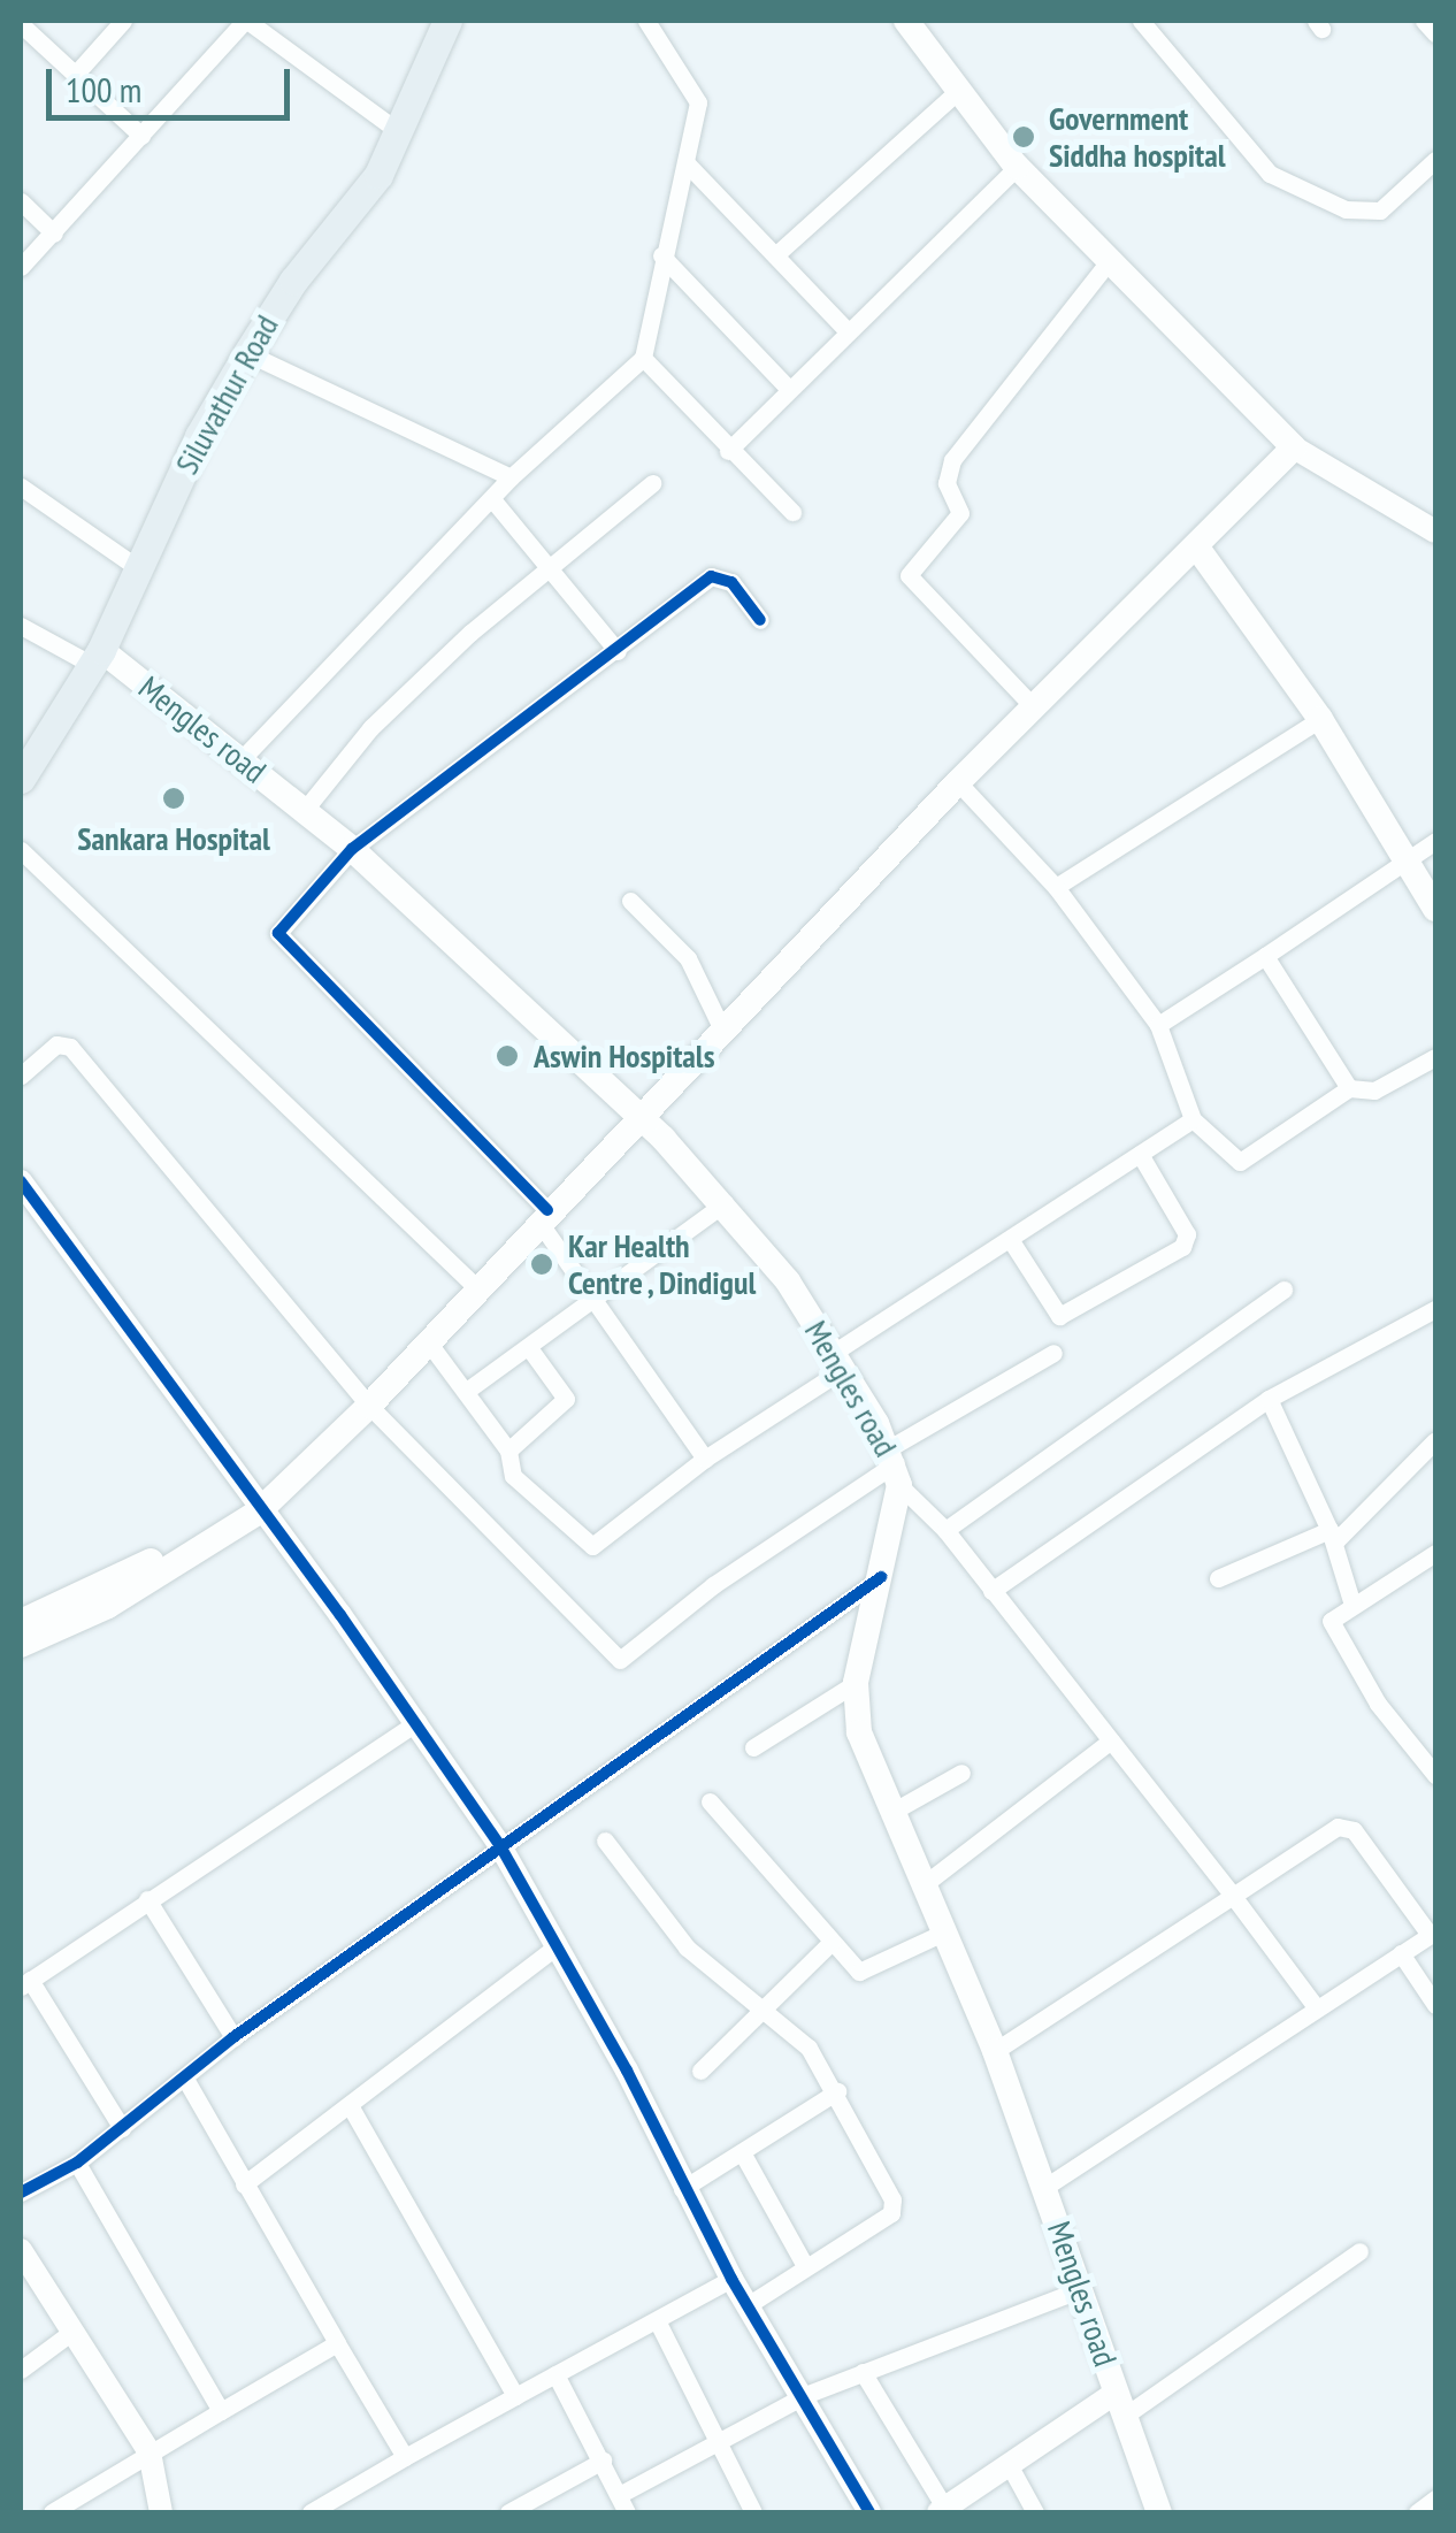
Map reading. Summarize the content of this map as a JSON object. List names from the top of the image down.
{
  "streets": {
    "main road": ["Siluvathur Road", "Mengles road"]
  },
  "crossings": [
    ["Siluvathur Road", "Mengles road"]
  ],
  "places": [
    "Government Siddha hospital",
    "Sankara Hospital",
    "Aswin Hospitals",
    "Kar Health Centre , Dindigul"
  ],
  "scale_bar": "100 m"
}
